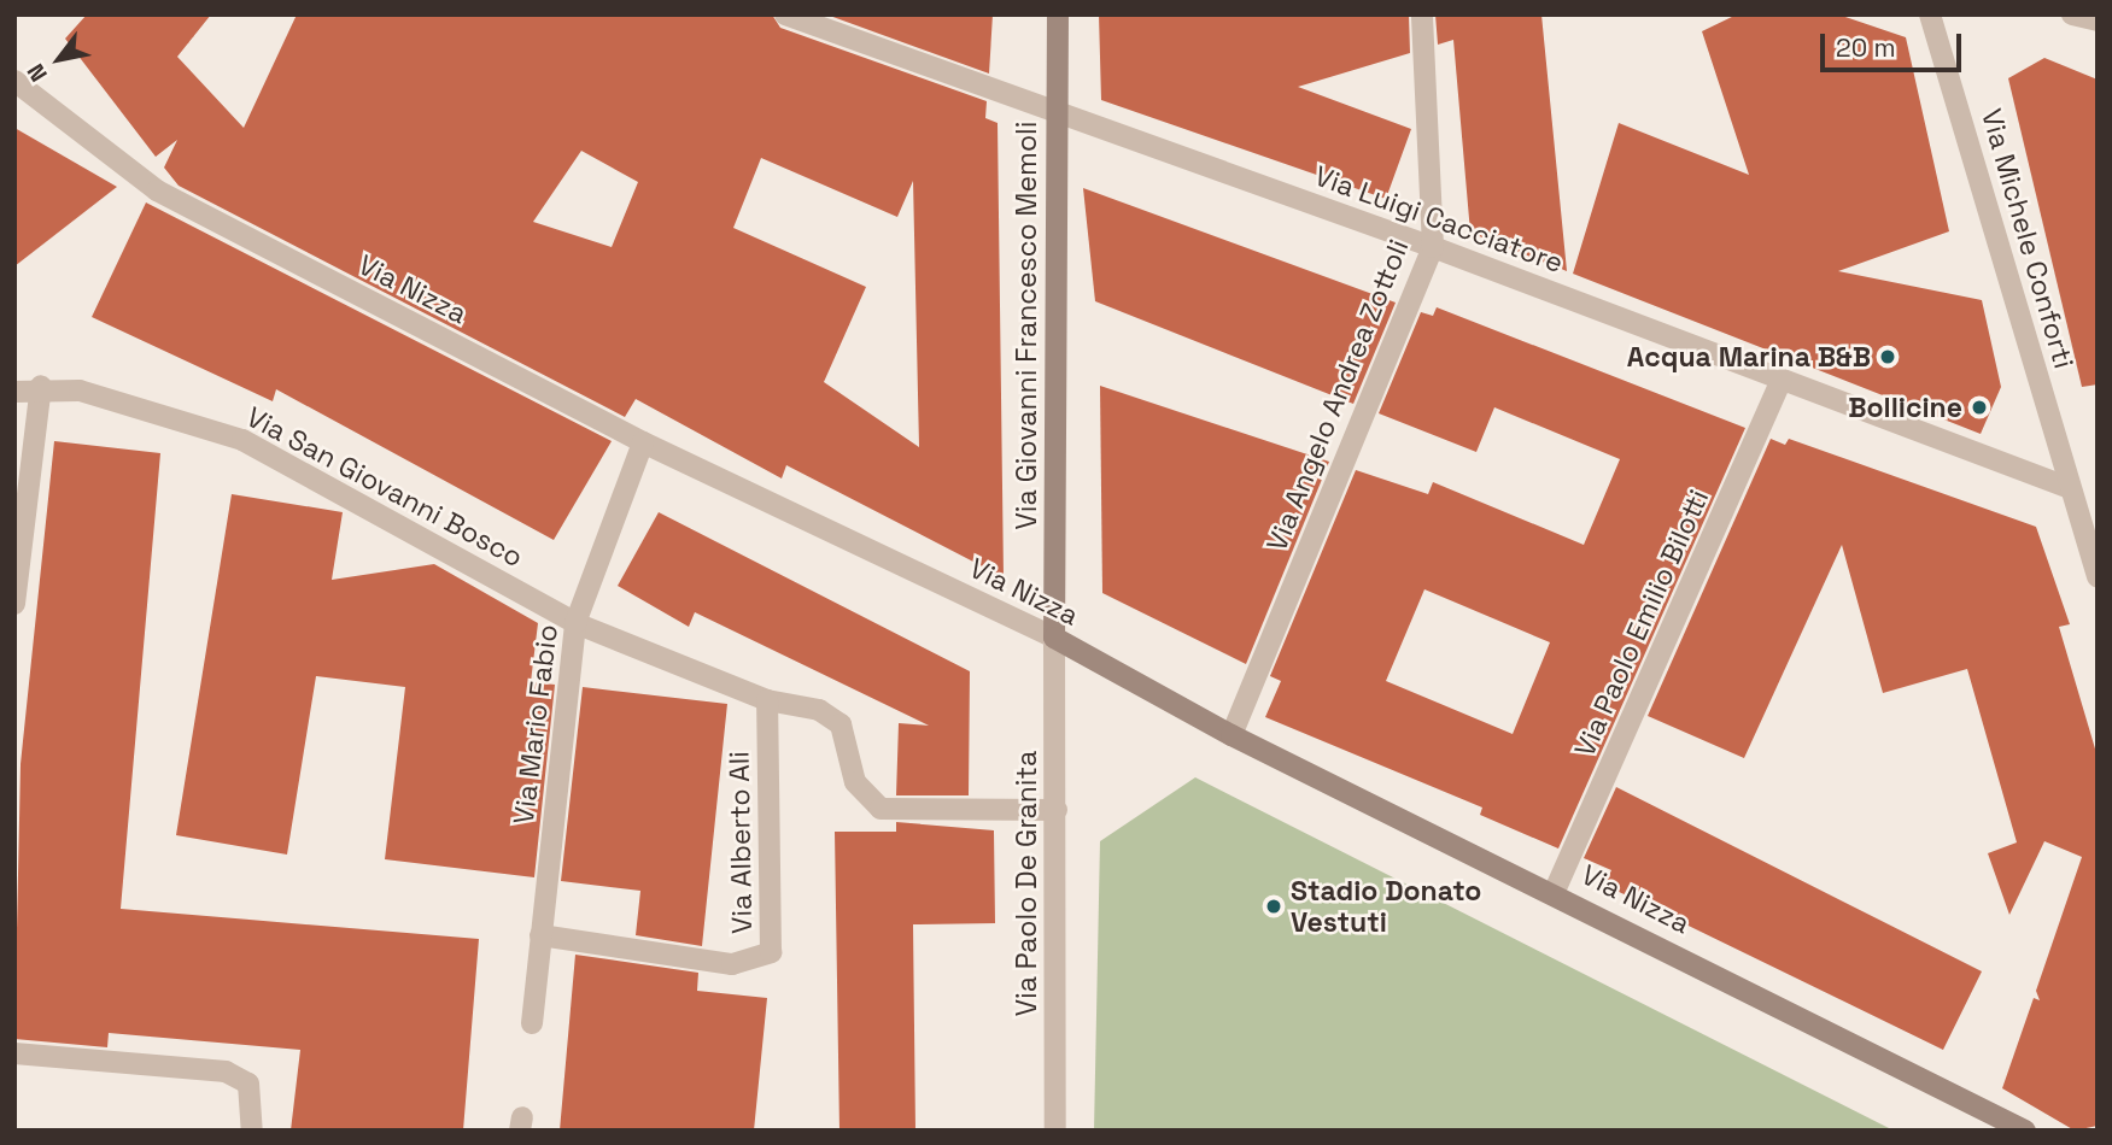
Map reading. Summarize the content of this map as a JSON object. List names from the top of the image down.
{
  "streets": {
    "main road": ["Via Nizza", "Via Giovanni Francesco Memoli"],
    "street": [
      "Via Luigi Cacciatore",
      "Via Michele Conforti",
      "Via Angelo Andrea Zottoli",
      "Via San Giovanni Bosco",
      "Via Paolo Emilio Bilotti",
      "Via Mario Fabio",
      "Via Alberto Ali",
      "Via Paolo De Granita"
    ]
  },
  "crossings": [
    ["Via Luigi Cacciatore", "Via Michele Conforti"],
    ["Via Luigi Cacciatore", "Via Giovanni Francesco Memoli"],
    ["Via Luigi Cacciatore", "Via Angelo Andrea Zottoli"],
    ["Via Luigi Cacciatore", "Via Paolo Emilio Bilotti"],
    ["Via Nizza", "Via Giovanni Francesco Memoli"],
    ["Via Nizza", "Via Angelo Andrea Zottoli"],
    ["Via Nizza", "Via Paolo Emilio Bilotti"],
    ["Via Nizza", "Via Mario Fabio"],
    ["Via Nizza", "Via Paolo De Granita"],
    ["Via Giovanni Francesco Memoli", "Via Paolo De Granita"],
    ["Via San Giovanni Bosco", "Via Mario Fabio"],
    ["Via Mario Fabio", "Via Alberto Ali"]
  ],
  "places": ["Acqua Marina B&B", "Bollicine", "Stadio Donato Vestuti"],
  "scale_bar": "20 m",
  "north": "bottom left"
}
